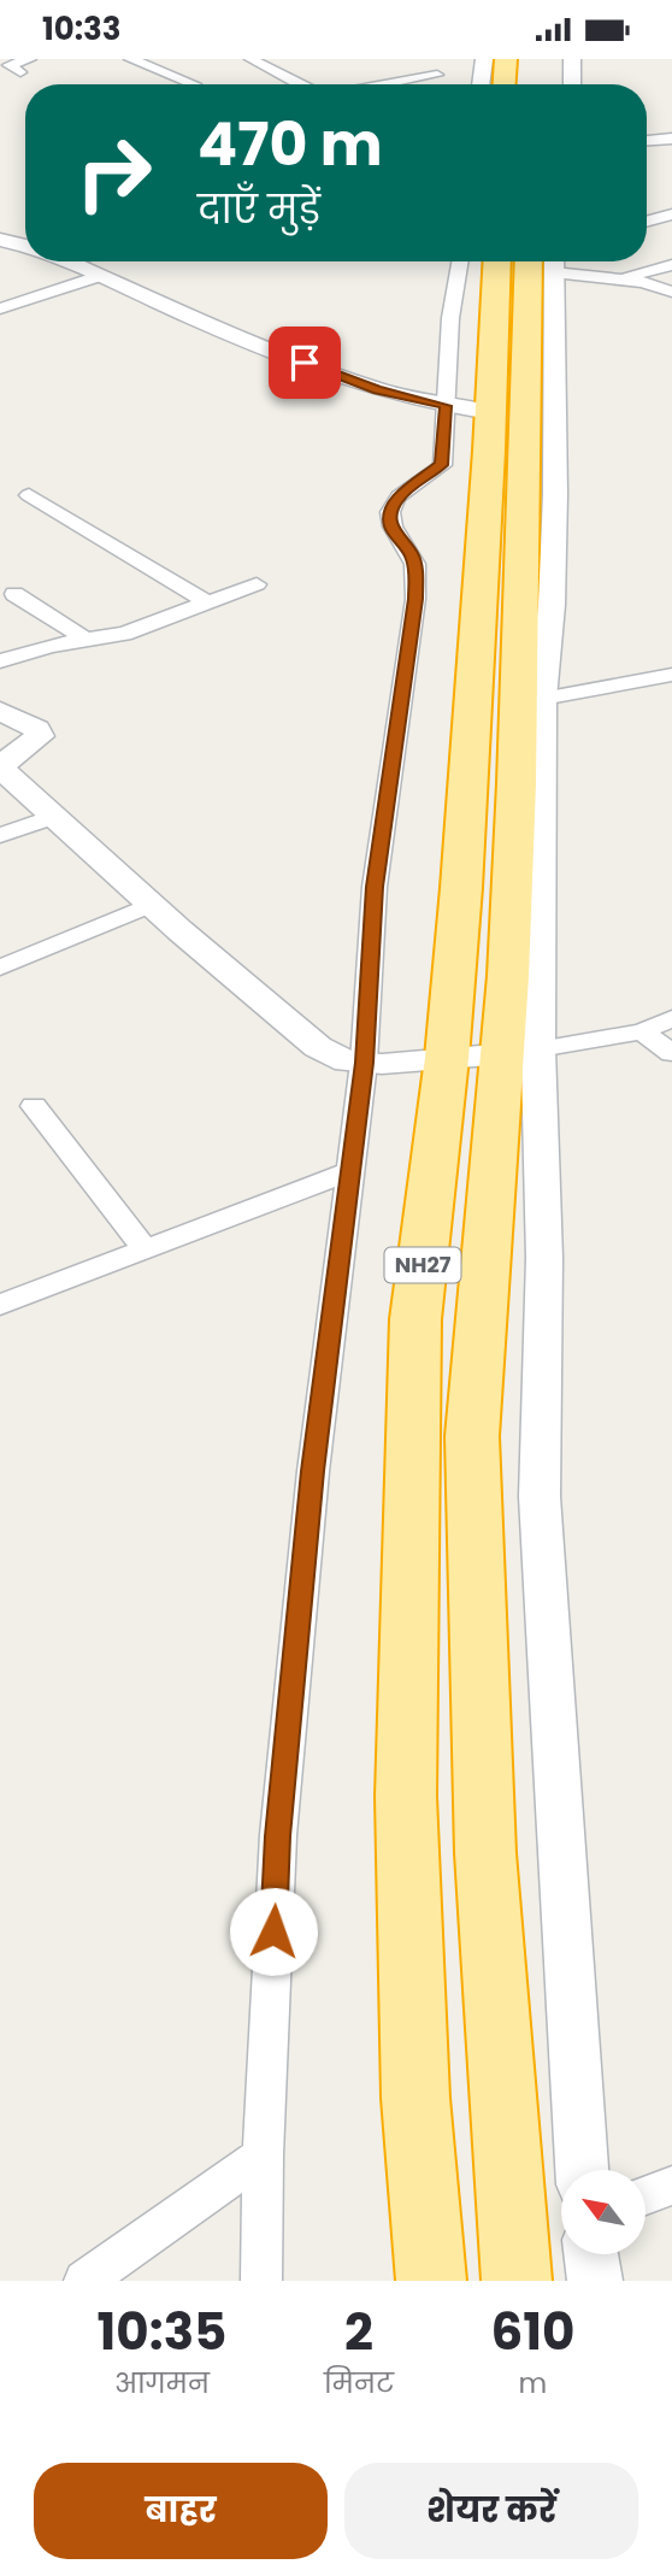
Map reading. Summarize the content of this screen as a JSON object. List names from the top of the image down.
{
  "streets": {
    "highway": ["NH27"]
  },
  "north": "top left",
  "page": {
    "status": "10:33",
    "turn": ["470 m", "दाएँ मुड़ें"],
    "eta": [
      "10:35",
      "आगमन",
      "2",
      "मिनट",
      "610",
      "m"
    ],
    "buttons": ["बाहर", "शेयर करें"]
  }
}
